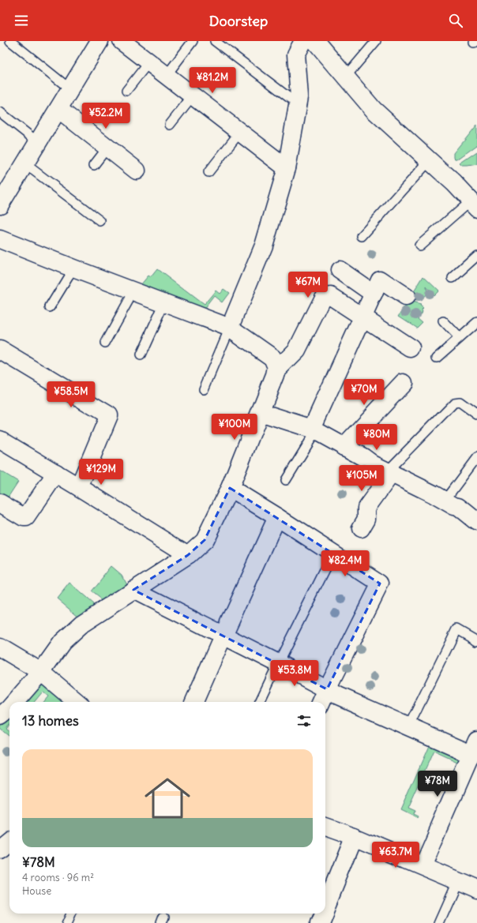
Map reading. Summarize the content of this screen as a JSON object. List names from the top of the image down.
{
  "page": {
    "header": "Doorstep",
    "price": [
      "¥81.2M",
      "¥52.2M",
      "¥67M",
      "¥70M",
      "¥58.5M",
      "¥100M",
      "¥80M",
      "¥129M",
      "¥105M",
      "¥82.4M",
      "¥53.8M",
      "¥78M",
      "¥63.7M"
    ],
    "heading": "13 homes",
    "list": [
      {
        "name": "¥78M",
        "note": "4 rooms · 96 m² · House"
      }
    ]
  }
}
